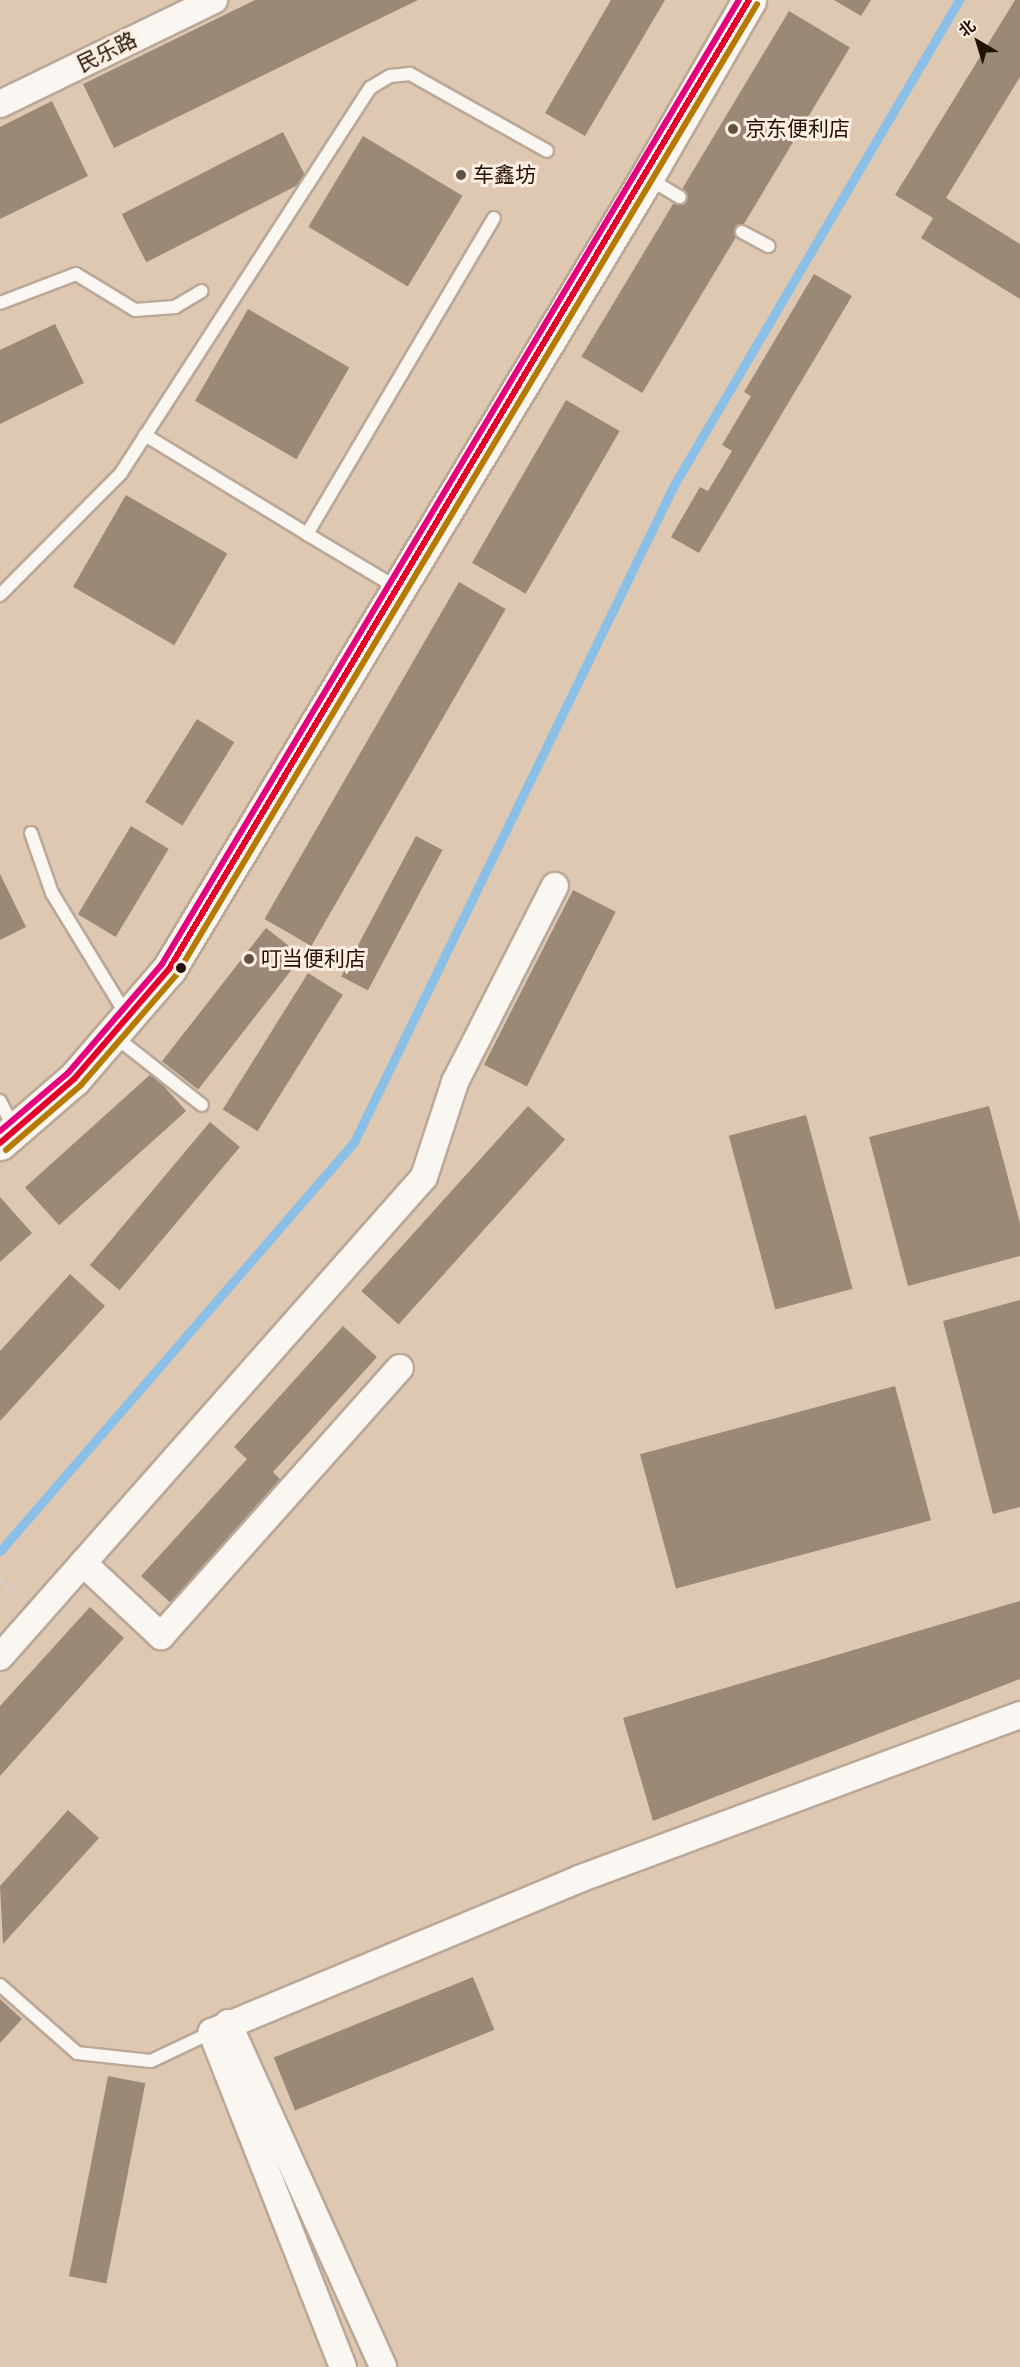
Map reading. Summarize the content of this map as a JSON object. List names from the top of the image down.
{
  "streets": {
    "street": ["民乐路"]
  },
  "places": ["京东便利店", "车鑫坊", "叮当便利店"],
  "north": "top left"
}
